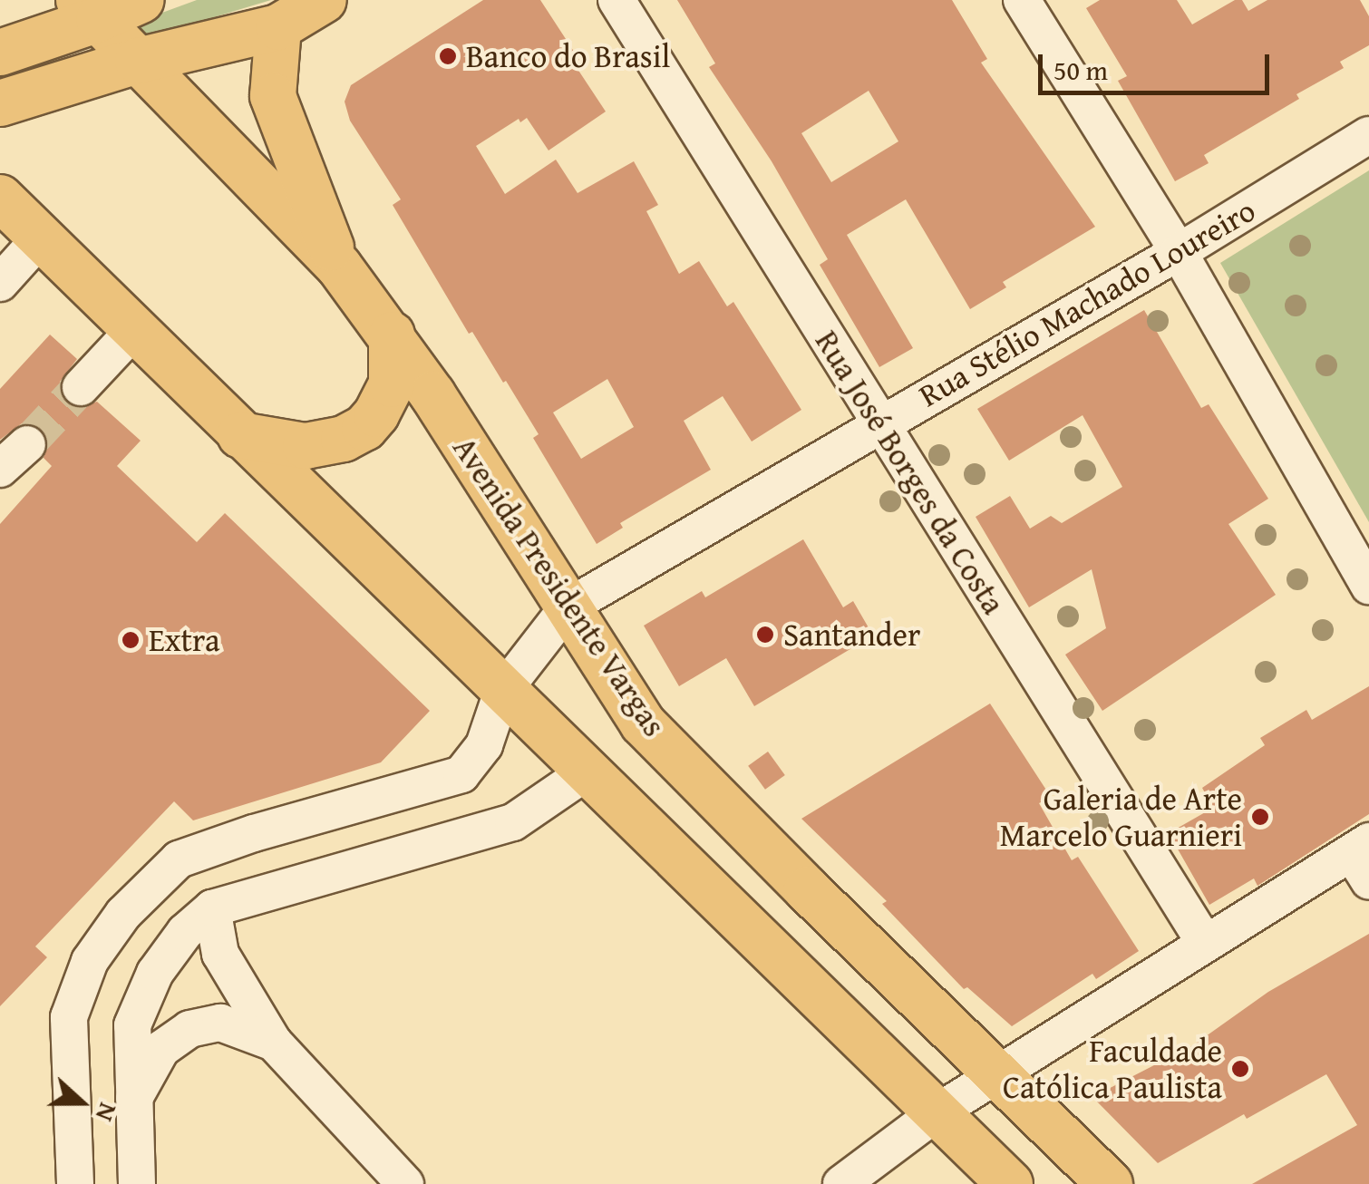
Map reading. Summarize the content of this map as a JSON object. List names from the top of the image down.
{
  "streets": {
    "main road": ["Avenida Presidente Vargas"],
    "street": ["Rua Stélio Machado Loureiro", "Rua José Borges da Costa"]
  },
  "crossings": [
    ["Rua Stélio Machado Loureiro", "Rua José Borges da Costa"],
    ["Rua Stélio Machado Loureiro", "Avenida Presidente Vargas"]
  ],
  "places": [
    "Banco do Brasil",
    "Santander",
    "Extra",
    "Galeria de Arte Marcelo Guarnieri",
    "Faculdade Católica Paulista"
  ],
  "scale_bar": "50 m",
  "north": "right"
}
